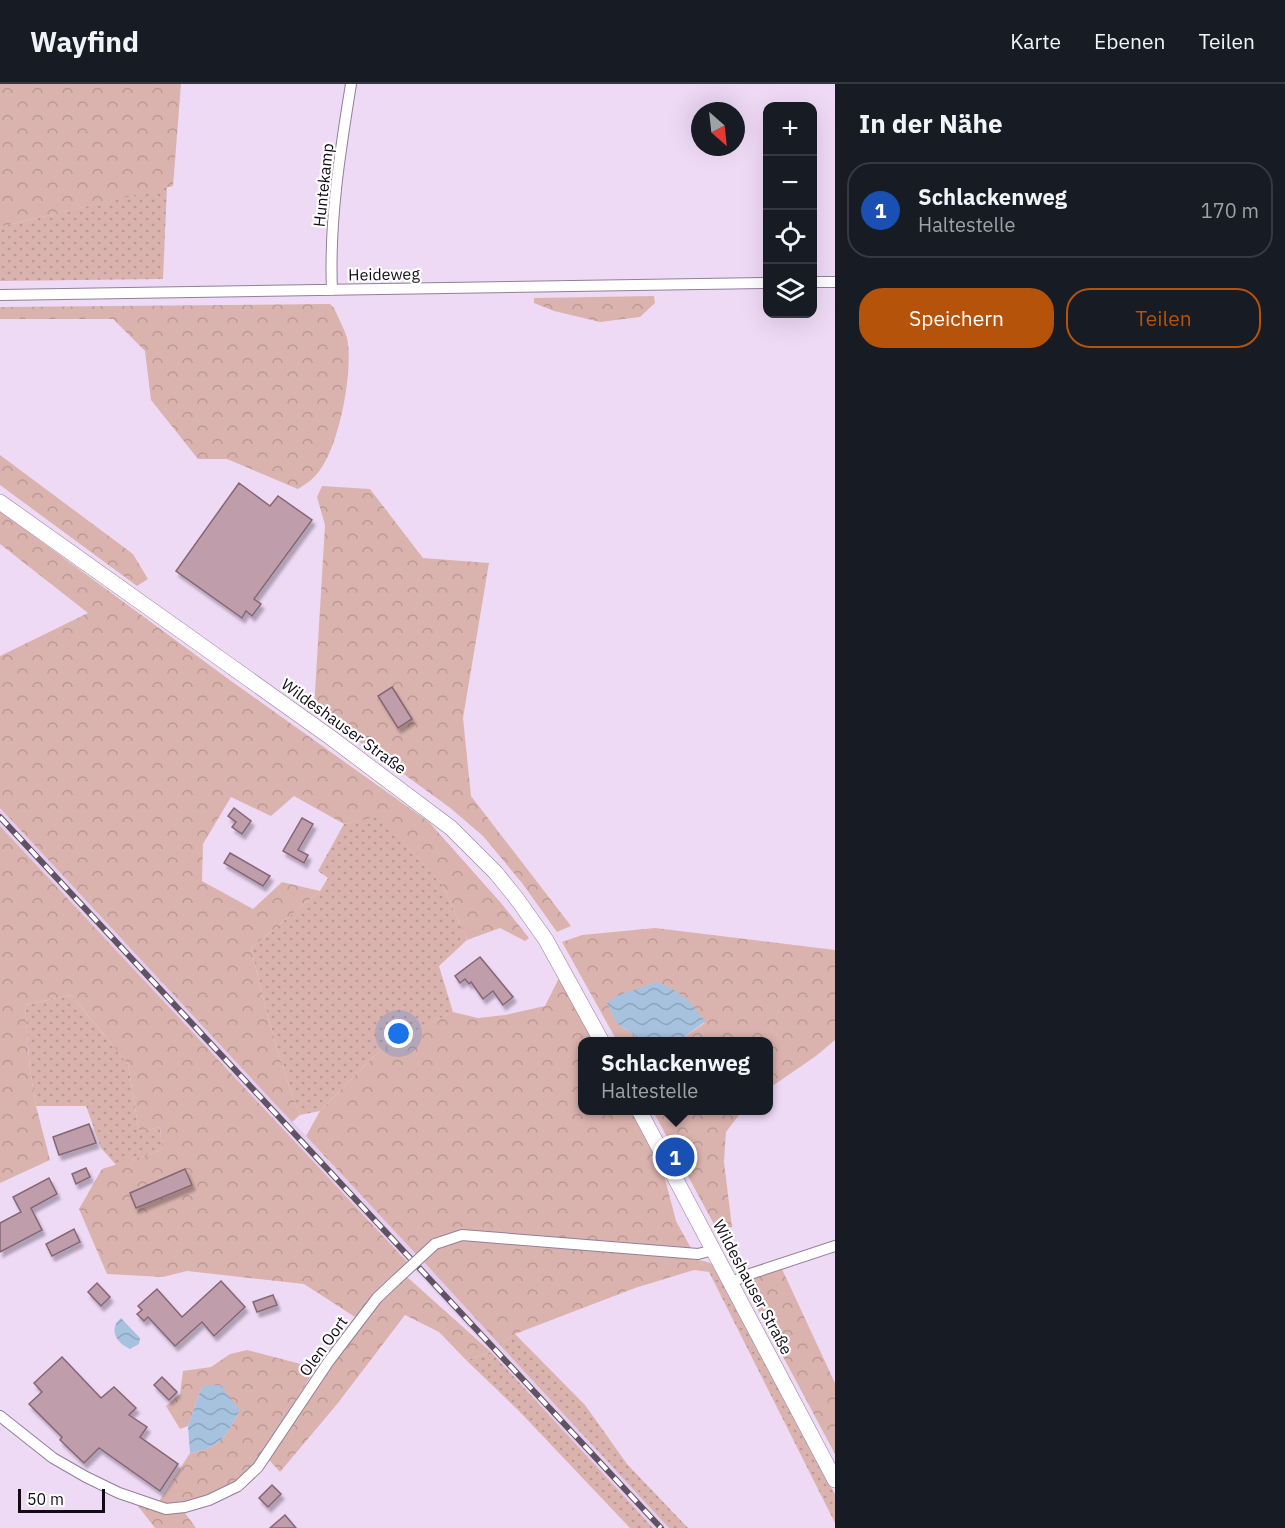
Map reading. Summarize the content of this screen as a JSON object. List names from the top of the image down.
{
  "streets": {
    "main road": ["Wildeshauser Straße"],
    "street": ["Huntekamp", "Heideweg", "Olen Oort"]
  },
  "crossings": [
    ["Huntekamp", "Heideweg"],
    ["Wildeshauser Straße", "Olen Oort"]
  ],
  "scale_bar": "50 m",
  "north": "bottom right",
  "page": {
    "header": "Wayfind",
    "nav": ["Karte", "Ebenen", "Teilen"],
    "heading": "In der Nähe",
    "map_buttons": ["+", "−"],
    "list": [
      {
        "mark": "1",
        "name": "Schlackenweg",
        "note": "Haltestelle",
        "value": "170 m"
      }
    ],
    "buttons": ["Speichern", "Teilen"],
    "popup": ["Schlackenweg", "Haltestelle"],
    "pins": "1",
    "scale": "50 m"
  }
}
